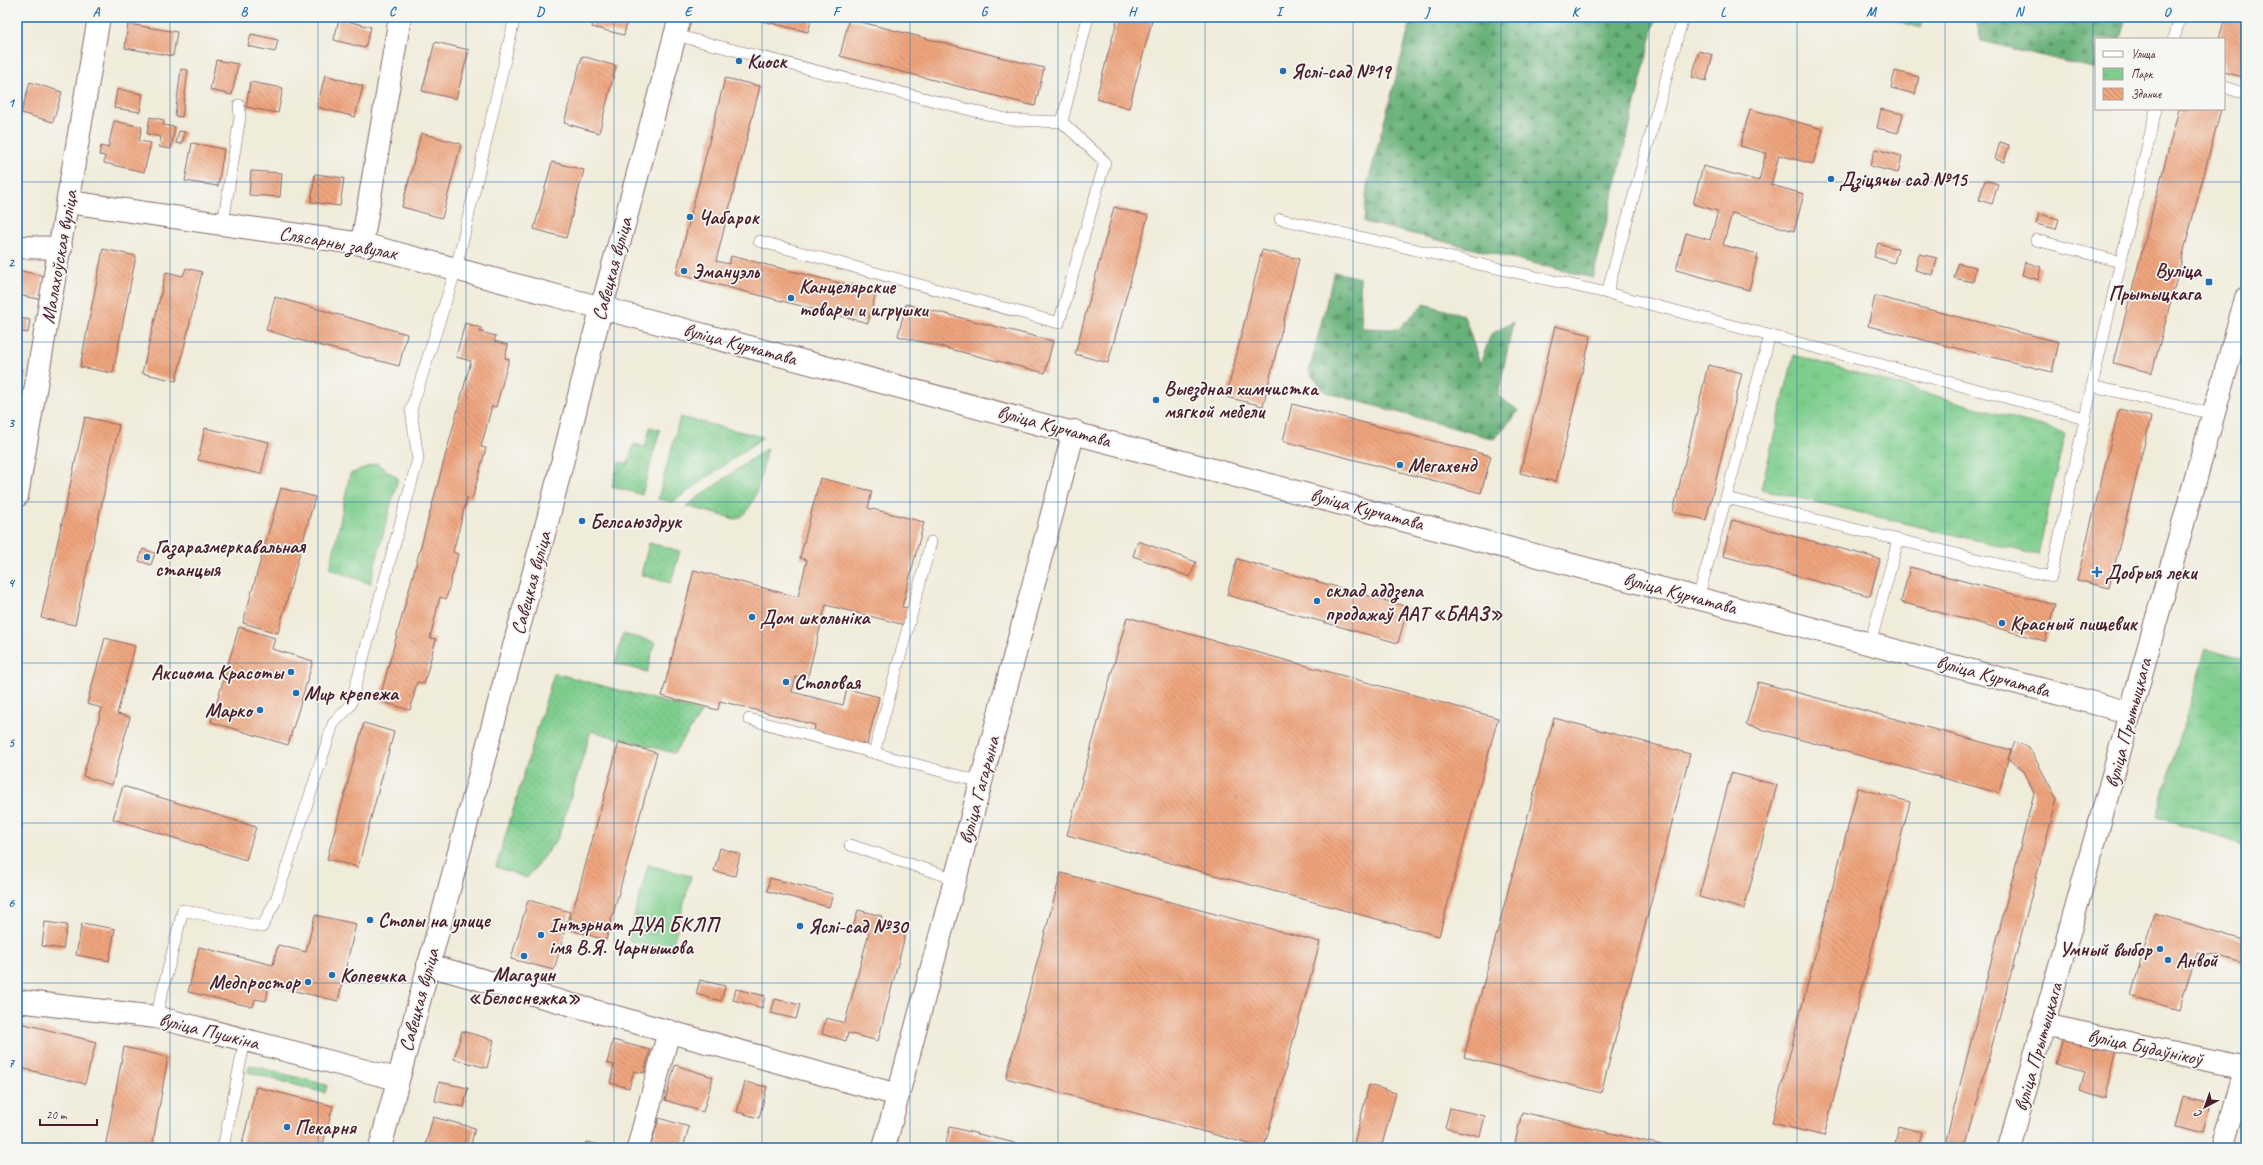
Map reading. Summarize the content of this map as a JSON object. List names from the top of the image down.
{
  "streets": {
    "street": [
      "Слясарны завулак",
      "Малахоўская вуліца",
      "Савецкая вуліца",
      "вуліца Курчатава",
      "вуліца Прытыцкага",
      "вуліца Гагарына",
      "вуліца Пушкіна",
      "вуліца Будаўнікоў"
    ]
  },
  "crossings": [
    ["Слясарны завулак", "Малахоўская вуліца"],
    ["Слясарны завулак", "Савецкая вуліца"],
    ["Слясарны завулак", "вуліца Курчатава"],
    ["Савецкая вуліца", "вуліца Курчатава"],
    ["Савецкая вуліца", "вуліца Пушкіна"],
    ["вуліца Курчатава", "вуліца Прытыцкага"],
    ["вуліца Курчатава", "вуліца Гагарына"],
    ["вуліца Прытыцкага", "вуліца Будаўнікоў"]
  ],
  "places": {
    "other": [
      "Киоск",
      "Яслі-сад №19",
      "Дзіцячы сад №15",
      "Чабарок",
      "Эмануэль",
      "Канцелярские товары и игрушки",
      "Выездная химчистка мягкой мебели",
      "Мегахенд",
      "Белсаюздрук",
      "Газаразмеркавальная станцыя",
      "склад аддзела продажаў ААТ «БААЗ»",
      "Дом школьніка",
      "Красный пищевик",
      "Аксиома Красоты",
      "Столовая",
      "Мир крепежа",
      "Марко",
      "Столы на улице",
      "Яслі-сад №30",
      "Інтэрнат ДУА БКЛП імя В.Я. Чарнышова",
      "Умный выбор",
      "Магазин «Белоснежка»",
      "Анвой",
      "Копеечка",
      "Медпростор",
      "Пекарня"
    ],
    "transit": ["Вуліца Прытыцкага"],
    "health": ["Добрыя леки"]
  },
  "legend": ["Улица", "Парк", "Здание"],
  "scale_bar": "20 m",
  "north": "bottom left",
  "grid": {
    "columns": [
      "A",
      "B",
      "C",
      "D",
      "E",
      "F",
      "G",
      "H",
      "I",
      "J",
      "K",
      "L",
      "M",
      "N",
      "O"
    ],
    "rows": [
      "1",
      "2",
      "3",
      "4",
      "5",
      "6",
      "7"
    ]
  }
}
